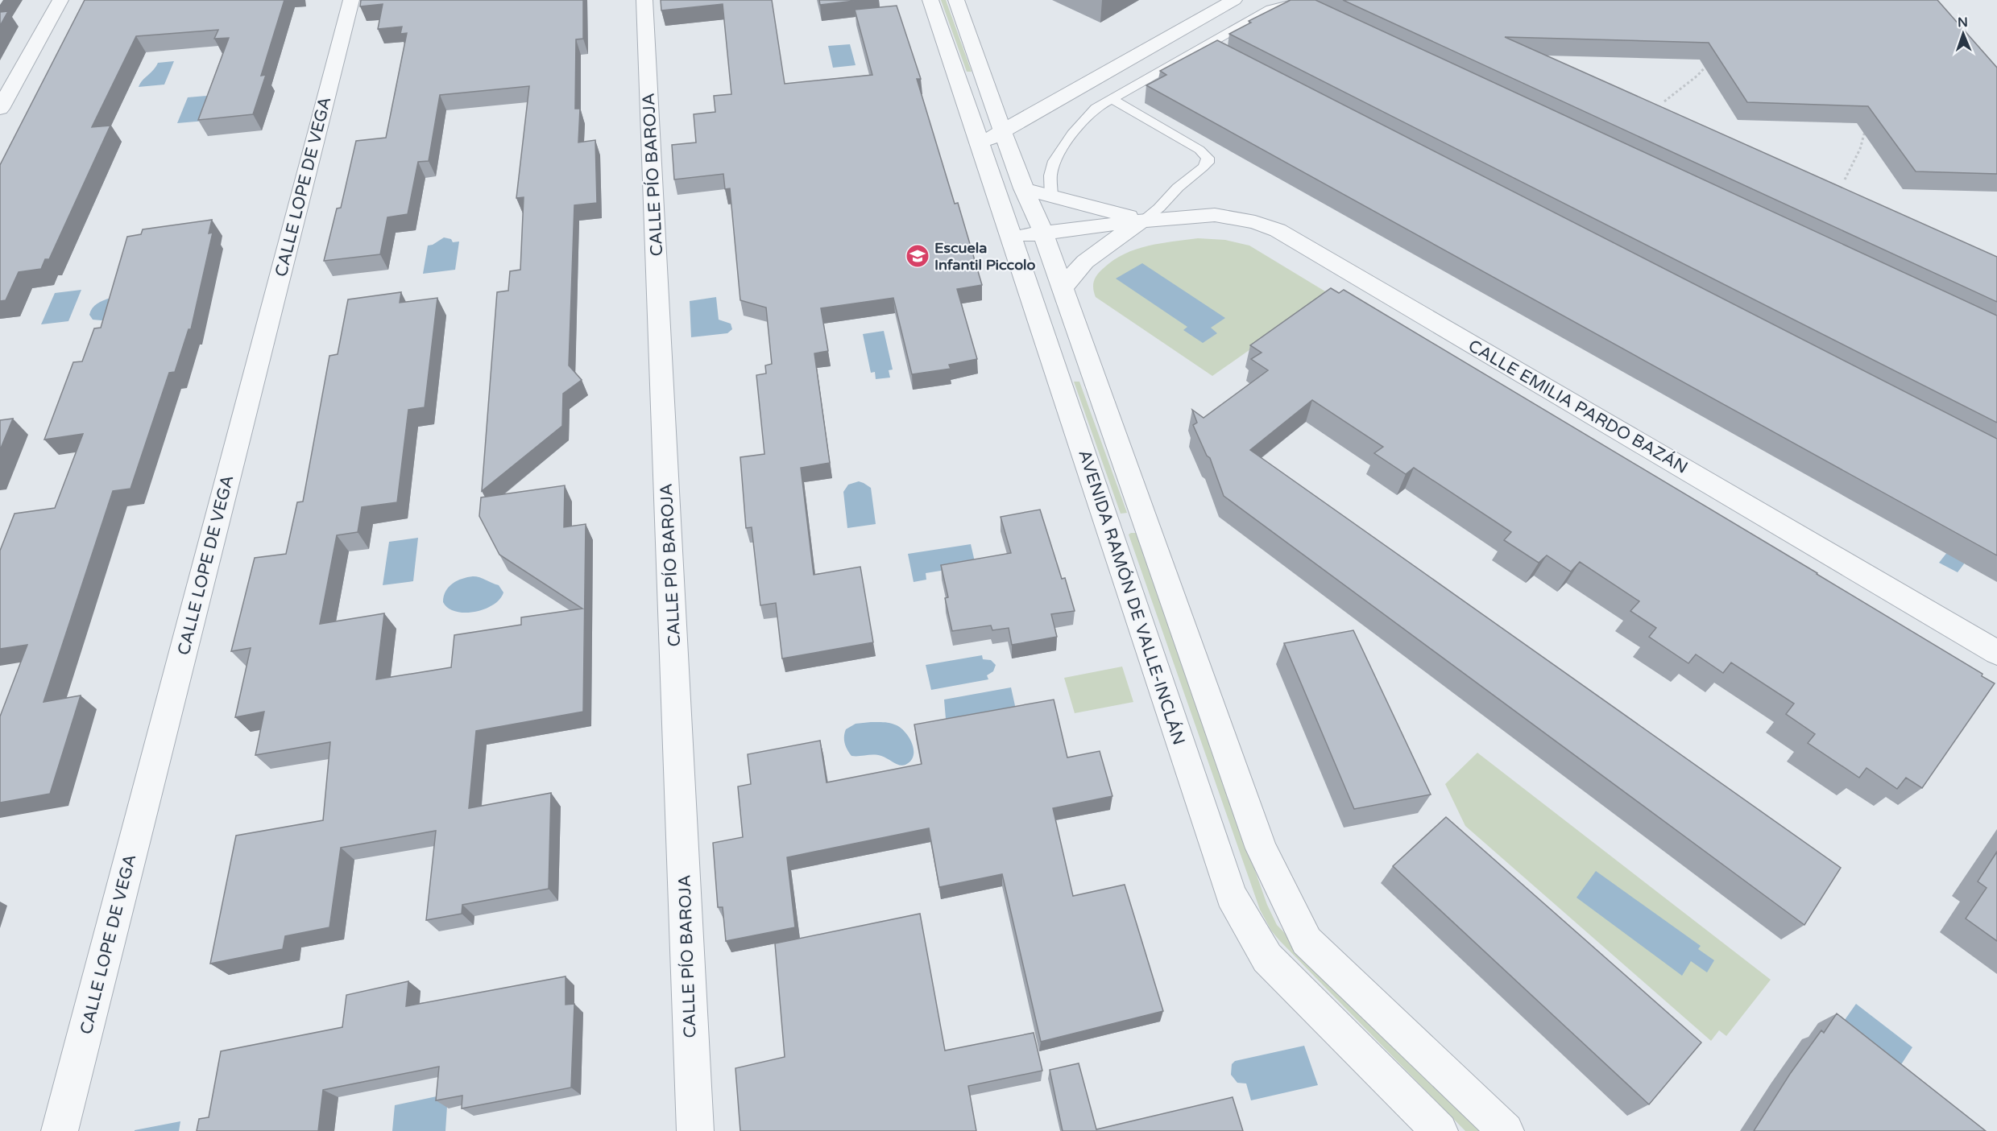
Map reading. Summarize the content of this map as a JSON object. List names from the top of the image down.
{
  "streets": {
    "street": [
      "CALLE PÍO BAROJA",
      "CALLE LOPE DE VEGA",
      "CALLE EMILIA PARDO BAZÁN",
      "AVENIDA RAMÓN DE VALLE-INCLÁN"
    ]
  },
  "crossings": [
    ["CALLE EMILIA PARDO BAZÁN", "AVENIDA RAMÓN DE VALLE-INCLÁN"]
  ],
  "places": {
    "school or university": ["Escuela Infantil Piccolo"]
  },
  "north": "top"
}
